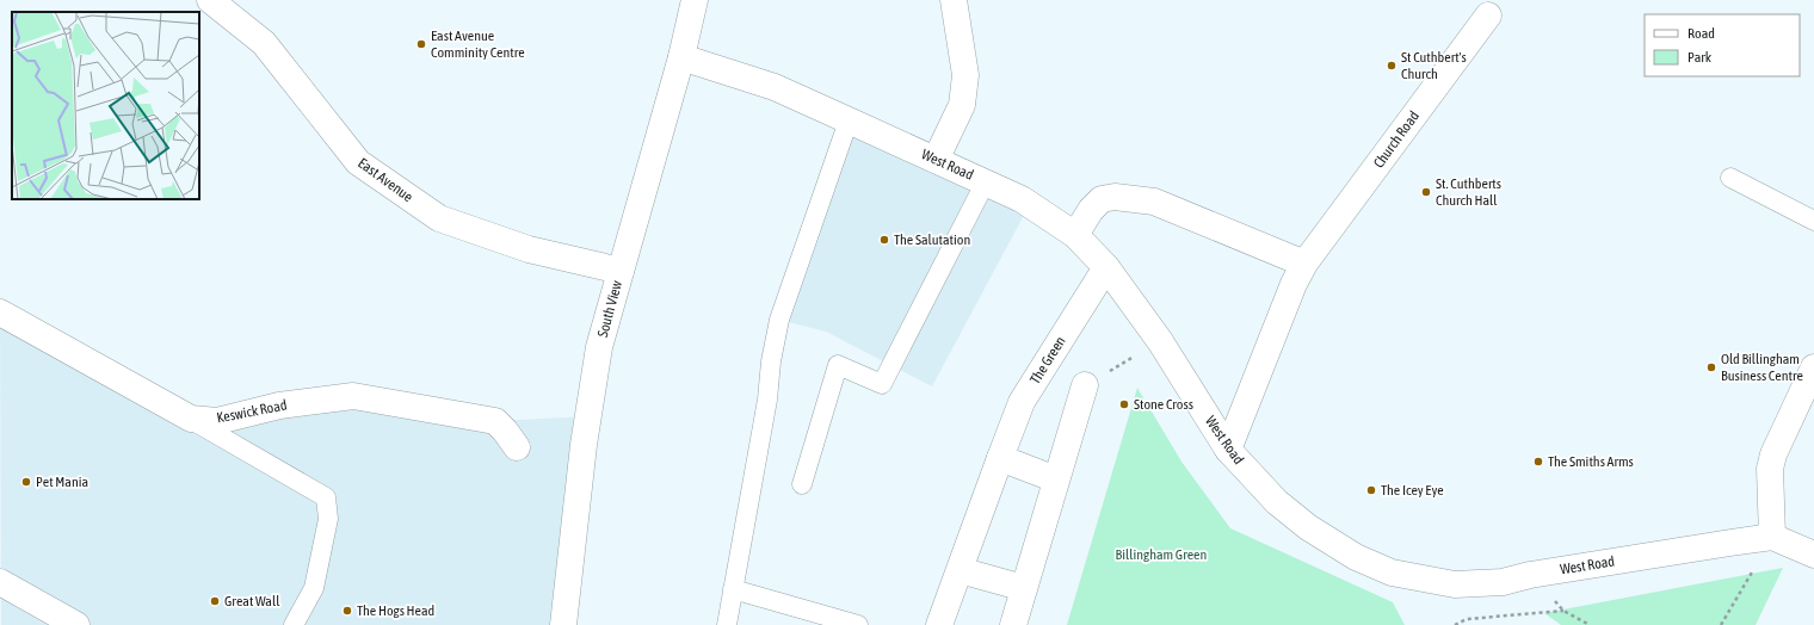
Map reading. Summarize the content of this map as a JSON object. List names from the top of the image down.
{
  "streets": {
    "street": [
      "Church Road",
      "West Road",
      "East Avenue",
      "South View",
      "The Green",
      "Keswick Road"
    ]
  },
  "crossings": [
    ["Church Road", "West Road"],
    ["West Road", "South View"],
    ["West Road", "The Green"],
    ["East Avenue", "South View"]
  ],
  "parks": ["Billingham Green"],
  "places": [
    "East Avenue Comminity Centre",
    "St Cuthbert's Church",
    "St. Cuthberts Church Hall",
    "The Salutation",
    "Old Billingham Business Centre",
    "Stone Cross",
    "The Smiths Arms",
    "Pet Mania",
    "The Icey Eye",
    "Great Wall",
    "The Hogs Head"
  ],
  "legend": ["Road", "Park"]
}
